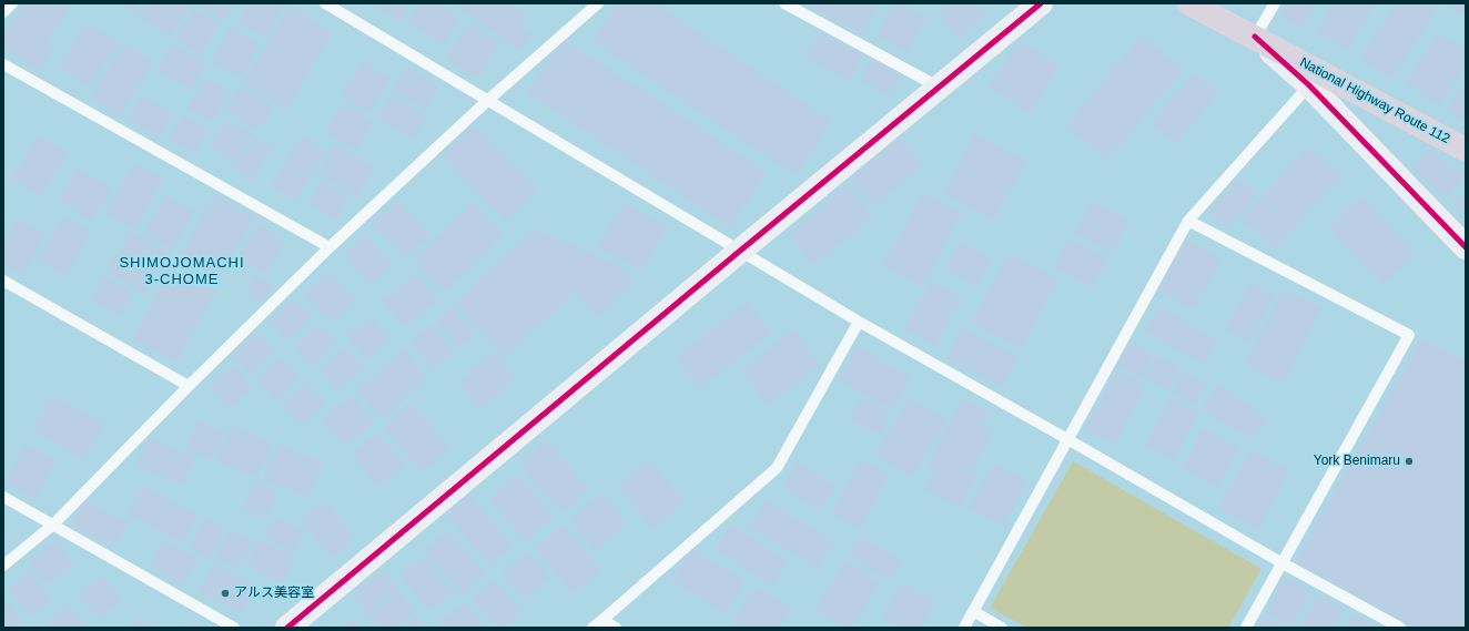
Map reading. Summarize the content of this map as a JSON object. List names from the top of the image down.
{
  "streets": {
    "highway": ["National Highway Route 112"]
  },
  "districts": ["SHIMOJOMACHI 3-CHOME"],
  "places": ["York Benimaru", "アルス美容室"]
}
